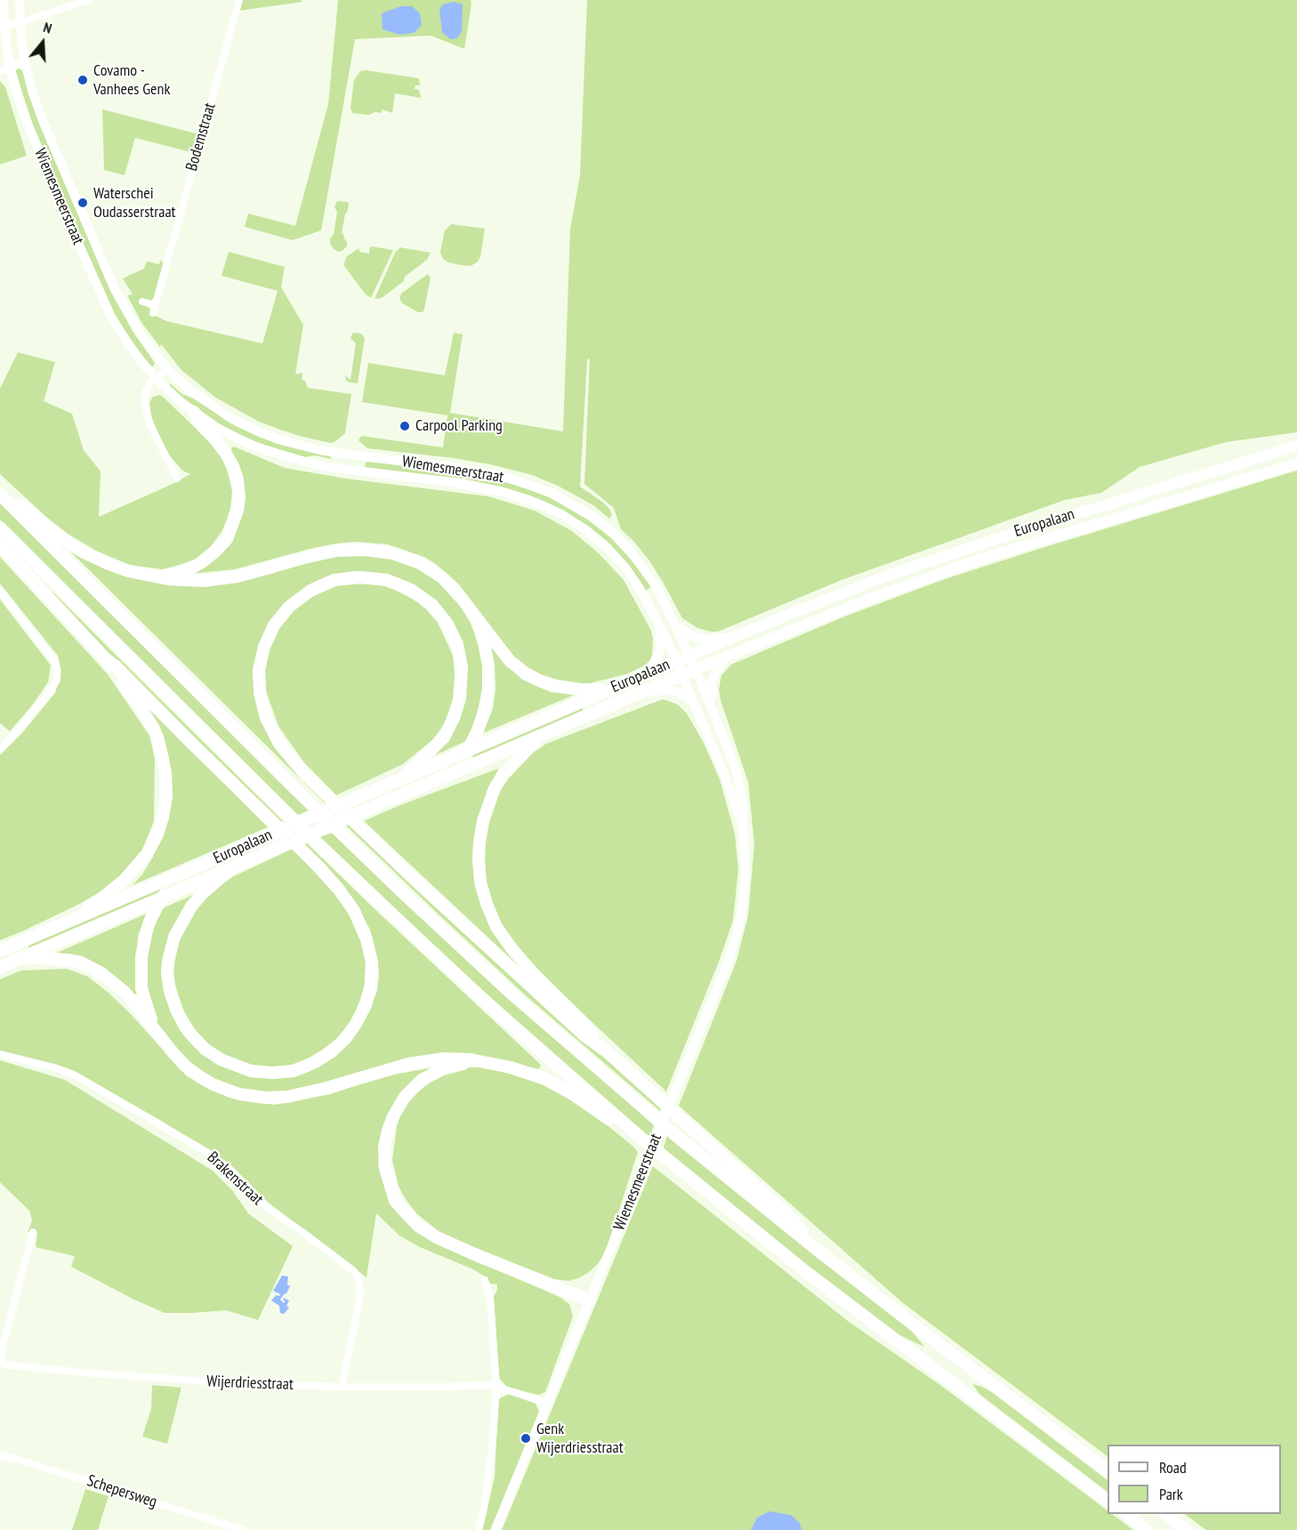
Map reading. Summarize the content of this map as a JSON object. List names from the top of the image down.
{
  "streets": {
    "highway": ["Europalaan"],
    "main road": ["Wiemesmeerstraat"],
    "street": [
      "Bodemstraat",
      "Brakenstraat",
      "Wijerdriesstraat",
      "Schepersweg"
    ]
  },
  "crossings": [
    ["Wiemesmeerstraat", "Europalaan"],
    ["Wiemesmeerstraat", "Wijerdriesstraat"],
    ["Brakenstraat", "Wijerdriesstraat"]
  ],
  "places": [
    "Covamo - Vanhees Genk",
    "Waterschei Oudasserstraat",
    "Carpool Parking",
    "Genk Wijerdriesstraat"
  ],
  "legend": ["Road", "Park"],
  "north": "top"
}
